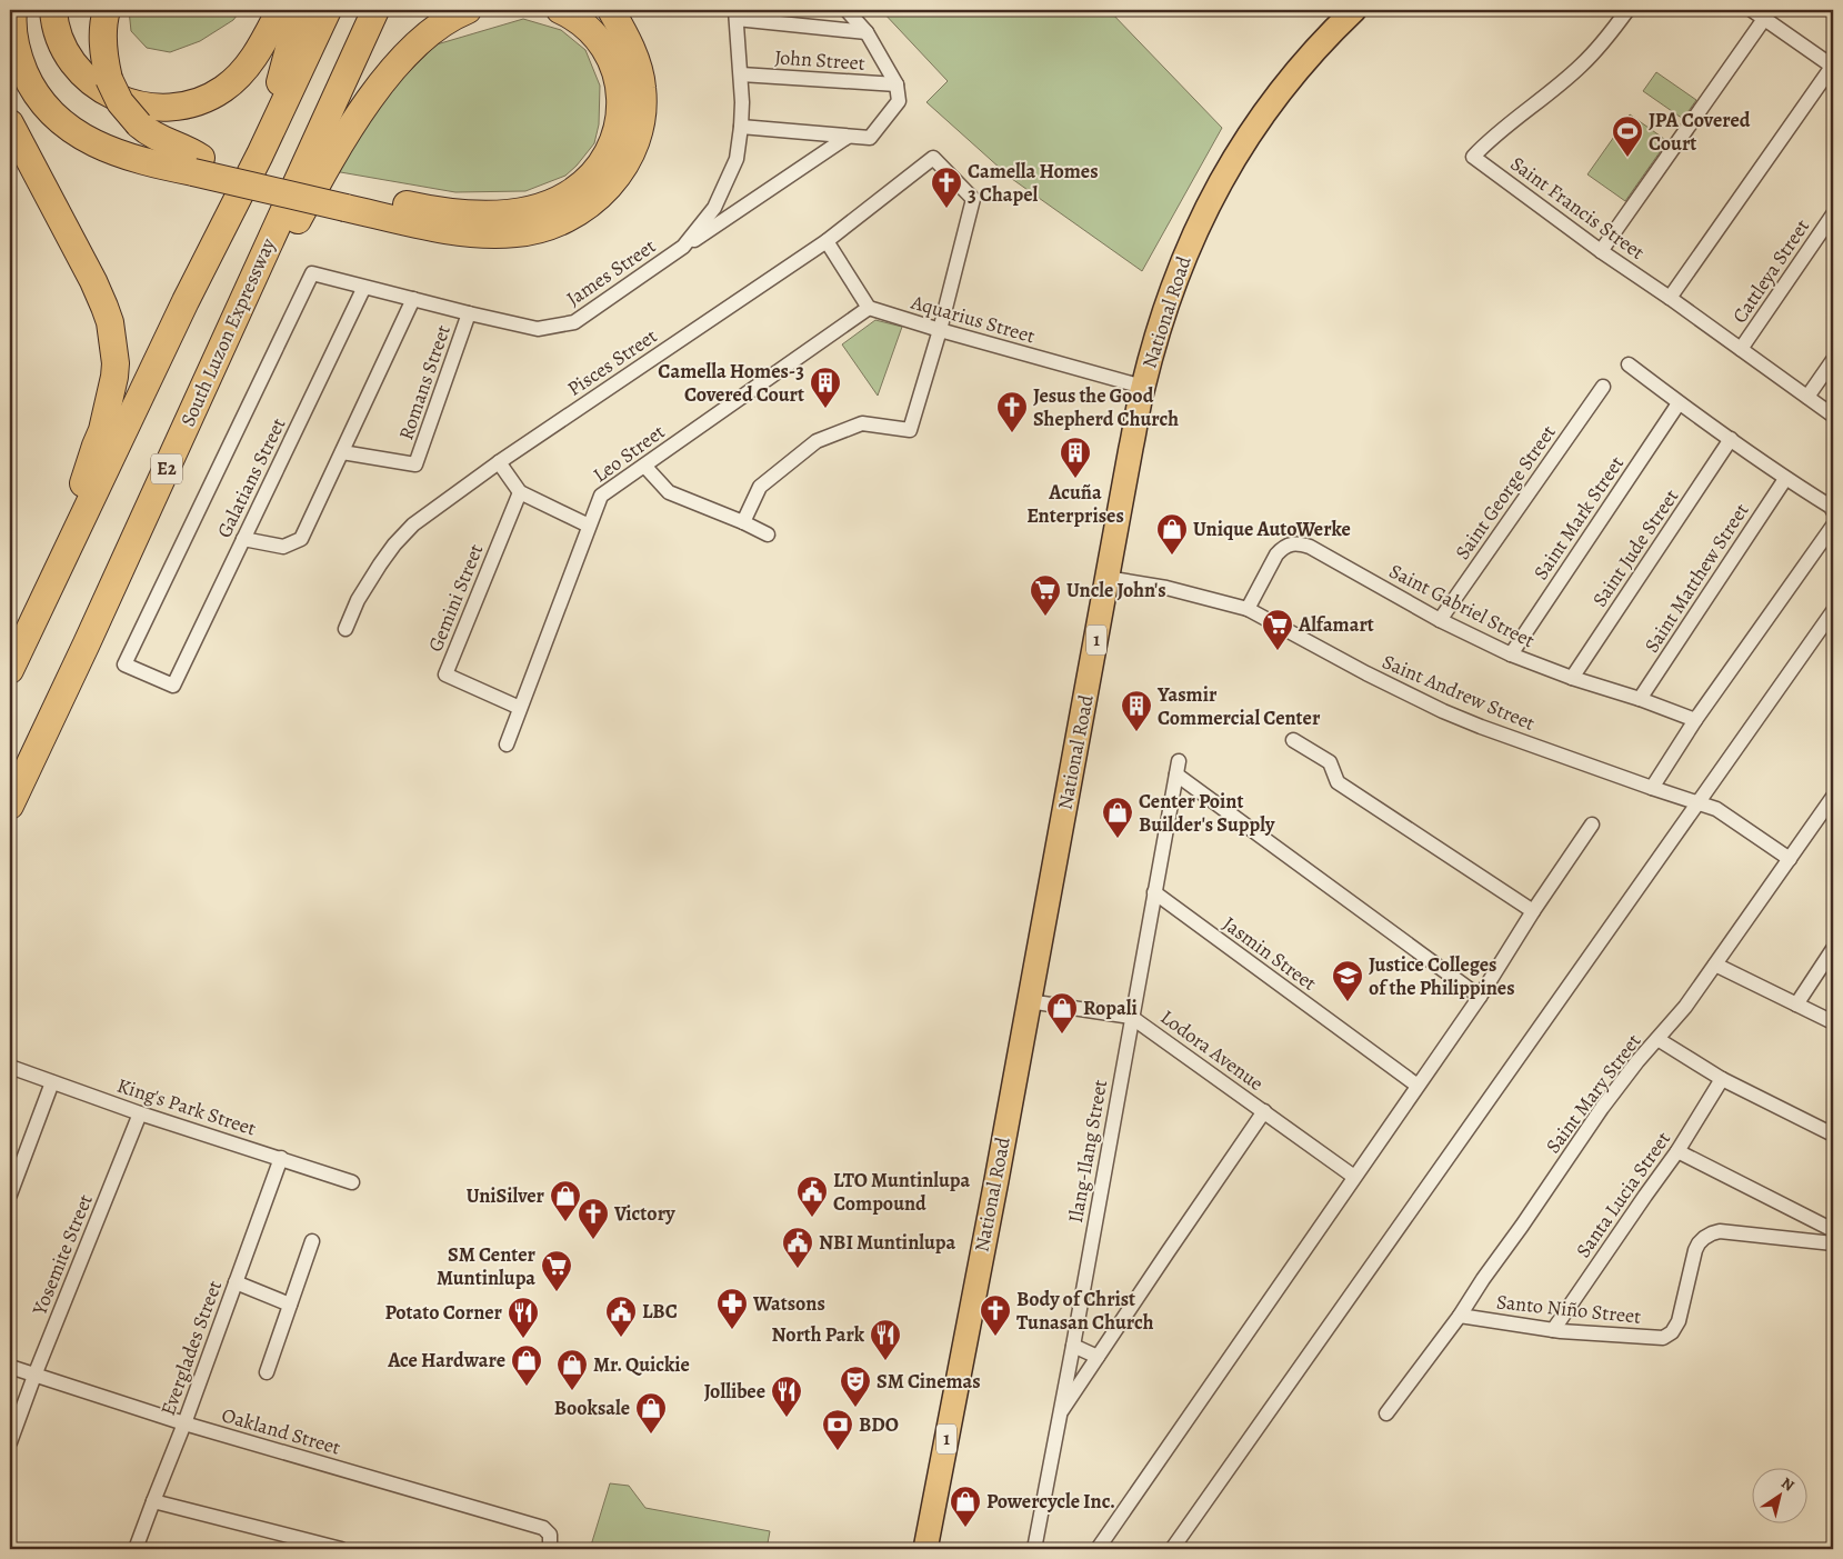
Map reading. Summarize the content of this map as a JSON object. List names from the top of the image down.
{
  "streets": {
    "highway": [
      "National Road",
      "South Luzon Expressway",
      "E2",
      "1"
    ],
    "street": [
      "John Street",
      "Saint Francis Street",
      "Cattleya Street",
      "James Street",
      "Aquarius Street",
      "Pisces Street",
      "Romans Street",
      "Leo Street",
      "Galatians Street",
      "Saint George Street",
      "Saint Mark Street",
      "Saint Jude Street",
      "Saint Matthew Street",
      "Gemini Street",
      "Saint Gabriel Street",
      "Saint Andrew Street",
      "Jasmin Street",
      "Lodora Avenue",
      "Saint Mary Street",
      "King's Park Street",
      "Ilang-Ilang Street",
      "Santa Lucia Street",
      "Yosemite Street",
      "Santo Niño Street",
      "Everglades Street",
      "Oakland Street"
    ]
  },
  "crossings": [
    ["John Street", "James Street"],
    ["Saint Francis Street", "Cattleya Street"],
    ["James Street", "Romans Street"],
    ["James Street", "Galatians Street"],
    ["National Road", "Aquarius Street"],
    ["National Road", "Saint Andrew Street"],
    ["National Road", "Lodora Avenue"],
    ["Aquarius Street", "Pisces Street"],
    ["Aquarius Street", "Leo Street"],
    ["Leo Street", "Gemini Street"],
    ["Saint George Street", "Saint Gabriel Street"],
    ["Saint Mark Street", "Saint Gabriel Street"],
    ["Saint Jude Street", "Saint Gabriel Street"],
    ["Saint Matthew Street", "Saint Gabriel Street"],
    ["Saint Gabriel Street", "Saint Andrew Street"],
    ["Saint Andrew Street", "Saint Mary Street"],
    ["Jasmin Street", "Ilang-Ilang Street"],
    ["Lodora Avenue", "Ilang-Ilang Street"],
    ["Saint Mary Street", "Santo Niño Street"],
    ["King's Park Street", "Yosemite Street"],
    ["King's Park Street", "Everglades Street"],
    ["Santa Lucia Street", "Santo Niño Street"],
    ["Yosemite Street", "Oakland Street"],
    ["Everglades Street", "Oakland Street"]
  ],
  "places": {
    "sports": ["JPA Covered Court"],
    "church": [
      "Camella Homes 3 Chapel",
      "Jesus the Good Shepherd Church",
      "Victory",
      "Body of Christ Tunasan Church"
    ],
    "building": ["Camella Homes-3 Covered Court", "Acuña Enterprises", "Yasmir Commercial Center"],
    "shop": [
      "Unique AutoWerke",
      "Center Point Builder's Supply",
      "Ropali",
      "UniSilver",
      "Ace Hardware",
      "Mr. Quickie",
      "Booksale",
      "Powercycle Inc."
    ],
    "supermarket": ["Uncle John's", "Alfamart", "SM Center Muntinlupa"],
    "school or university": ["Justice Colleges of the Philippines"],
    "public building": ["LTO Muntinlupa Compound", "NBI Muntinlupa", "LBC"],
    "pharmacy": ["Watsons"],
    "restaurant": ["Potato Corner", "North Park", "Jollibee"],
    "theatre": ["SM Cinemas"],
    "bank": ["BDO"]
  },
  "north": "top right"
}
